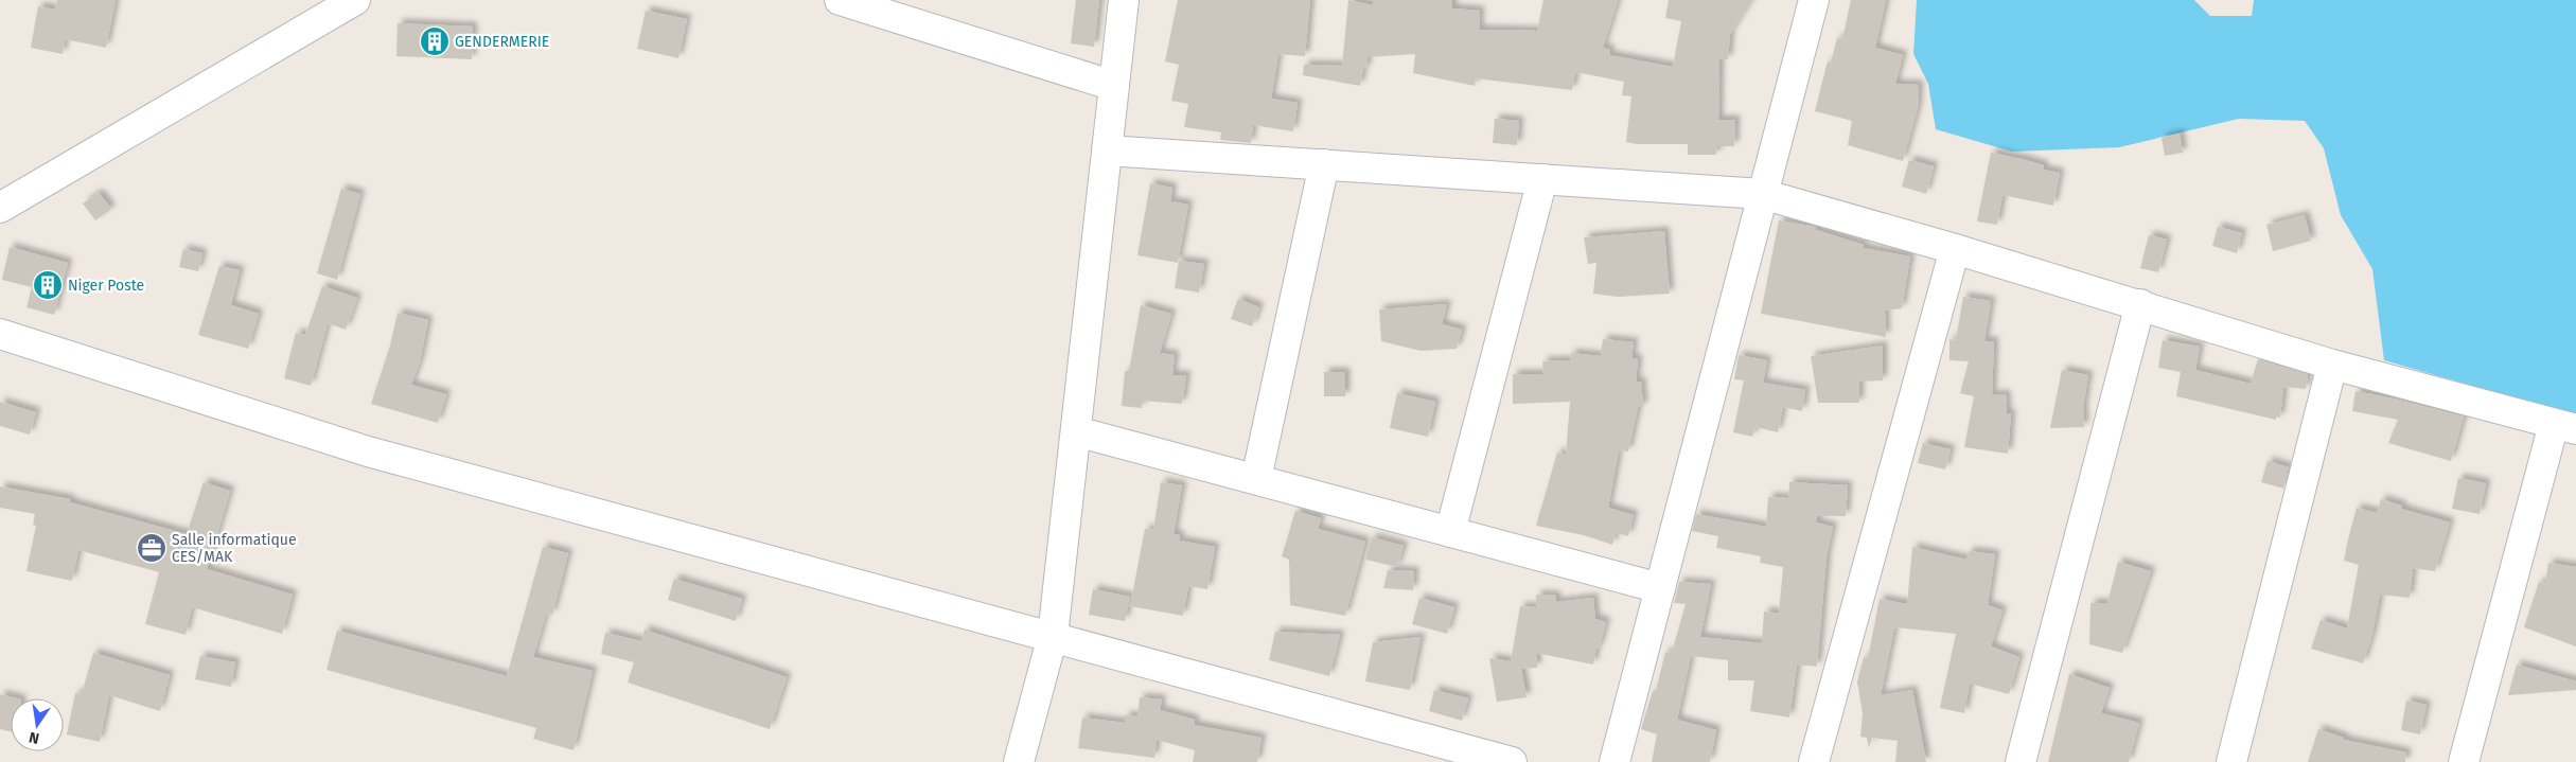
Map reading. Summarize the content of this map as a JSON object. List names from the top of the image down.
{
  "places": {
    "building": ["GENDERMERIE", "Niger Poste"],
    "office": ["Salle informatique CES/MAK"]
  },
  "north": "bottom"
}
